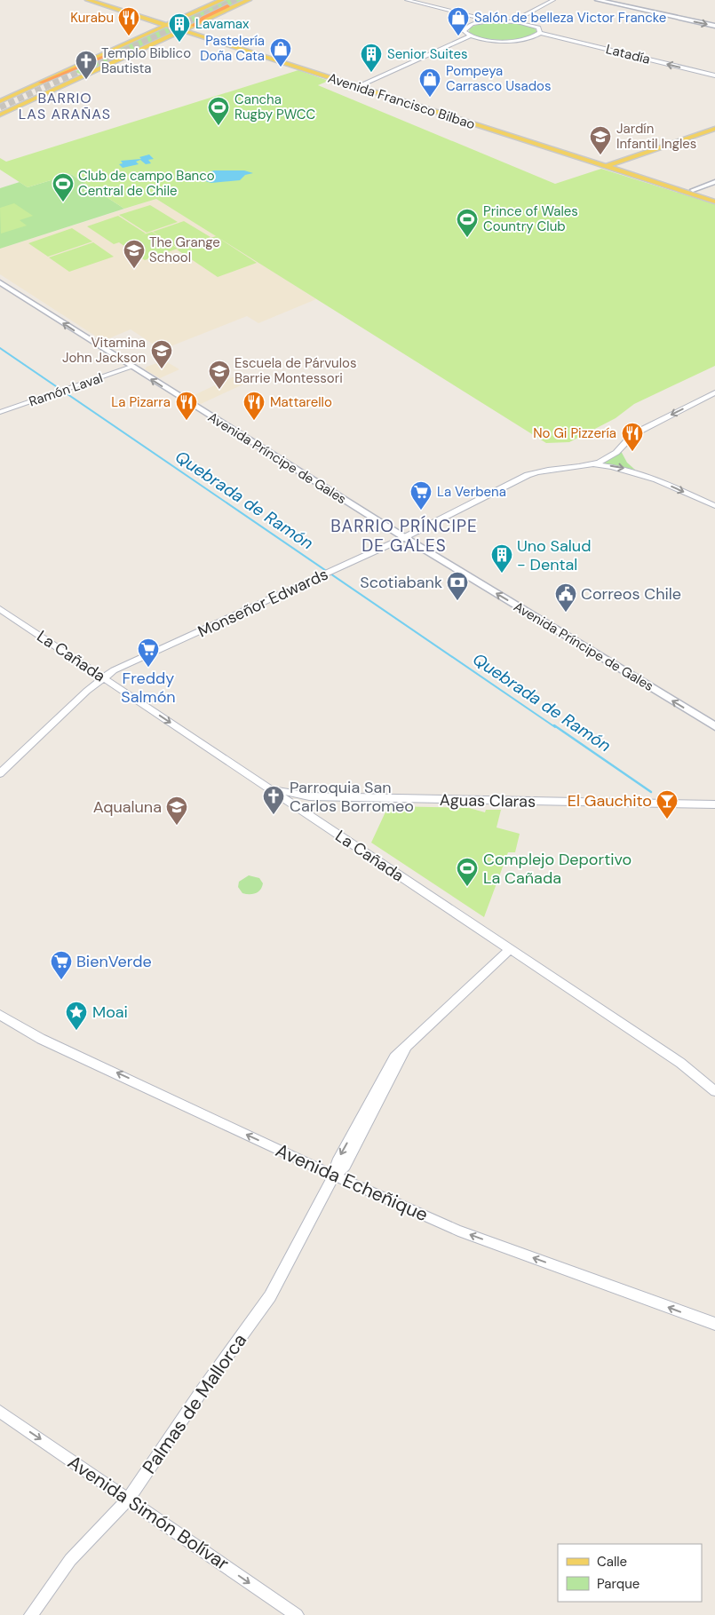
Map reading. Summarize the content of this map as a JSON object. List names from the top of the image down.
{
  "streets": {
    "main road": ["Avenida Francisco Bilbao", "Avenida Príncipe de Gales"],
    "street": [
      "Latadía",
      "Ramón Laval",
      "Monseñor Edwards",
      "La Cañada",
      "Aguas Claras",
      "Avenida Echeñique",
      "Palmas de Mallorca",
      "Avenida Simón Bolívar"
    ]
  },
  "crossings": [
    ["Ramón Laval", "Avenida Príncipe de Gales"],
    ["Avenida Príncipe de Gales", "Monseñor Edwards"],
    ["Monseñor Edwards", "La Cañada"],
    ["La Cañada", "Aguas Claras"],
    ["La Cañada", "Palmas de Mallorca"],
    ["Avenida Echeñique", "Palmas de Mallorca"],
    ["Palmas de Mallorca", "Avenida Simón Bolívar"]
  ],
  "one_way": [
    "Latadía",
    "Avenida Príncipe de Gales",
    "Avenida Echeñique",
    "Avenida Simón Bolívar"
  ],
  "districts": ["BARRIO LAS ARAÑAS", "BARRIO PRÍNCIPE DE GALES"],
  "water": ["Quebrada de Ramón"],
  "places": {
    "restaurant": [
      "Kurabu",
      "La Pizarra",
      "Mattarello",
      "No Gi Pizzería"
    ],
    "shop": ["Salón de belleza Victor Francke", "Pastelería Doña Cata", "Pompeya Carrasco Usados"],
    "building": ["Lavamax", "Senior Suites", "Uno Salud - Dental"],
    "church": ["Templo Biblico Bautista", "Parroquia San Carlos Borromeo"],
    "sports": [
      "Cancha Rugby PWCC",
      "Club de campo Banco Central de Chile",
      "Prince of Wales Country Club",
      "Complejo Deportivo La Cañada"
    ],
    "school or university": [
      "Jardín Infantil Ingles",
      "The Grange School",
      "Vitamina John Jackson",
      "Escuela de Párvulos Barrie Montessori",
      "Aqualuna"
    ],
    "supermarket": ["La Verbena", "Freddy Salmón", "BienVerde"],
    "bank": ["Scotiabank"],
    "public building": ["Correos Chile"],
    "bar": ["El Gauchito"],
    "place": ["Moai"]
  },
  "legend": ["Calle", "Parque"]
}
